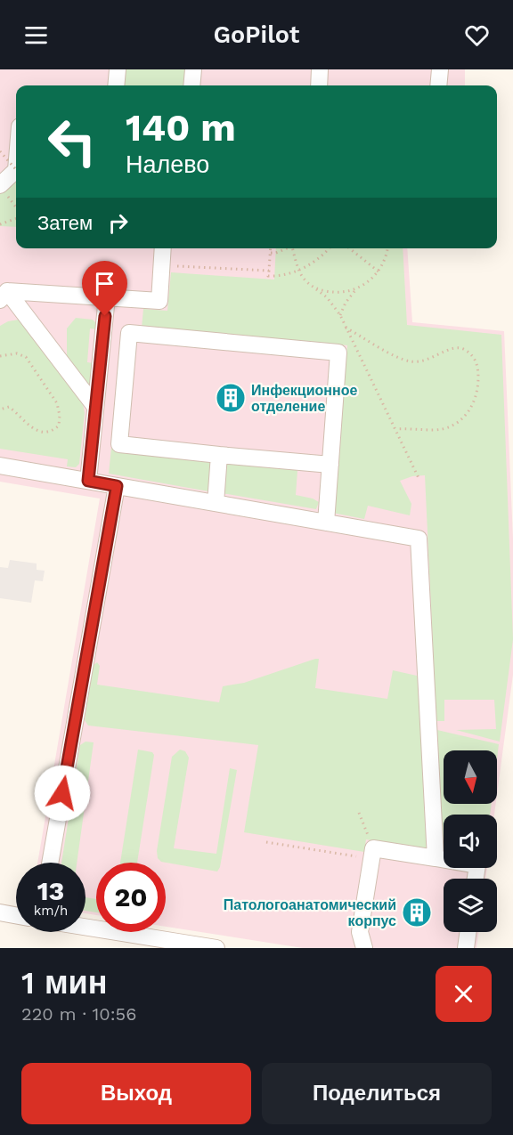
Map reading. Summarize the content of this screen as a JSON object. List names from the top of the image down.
{
  "places": {
    "building": ["Инфекционное отделение", "Патологоанатомический корпус"]
  },
  "north": "bottom",
  "page": {
    "header": "GoPilot",
    "turn": ["140 m", "Налево"],
    "then": "Затем",
    "speed": "13 km/h",
    "limit": "20",
    "heading": ["1 мин", "220 m · 10:56"],
    "buttons": ["Выход", "Поделиться"]
  }
}
